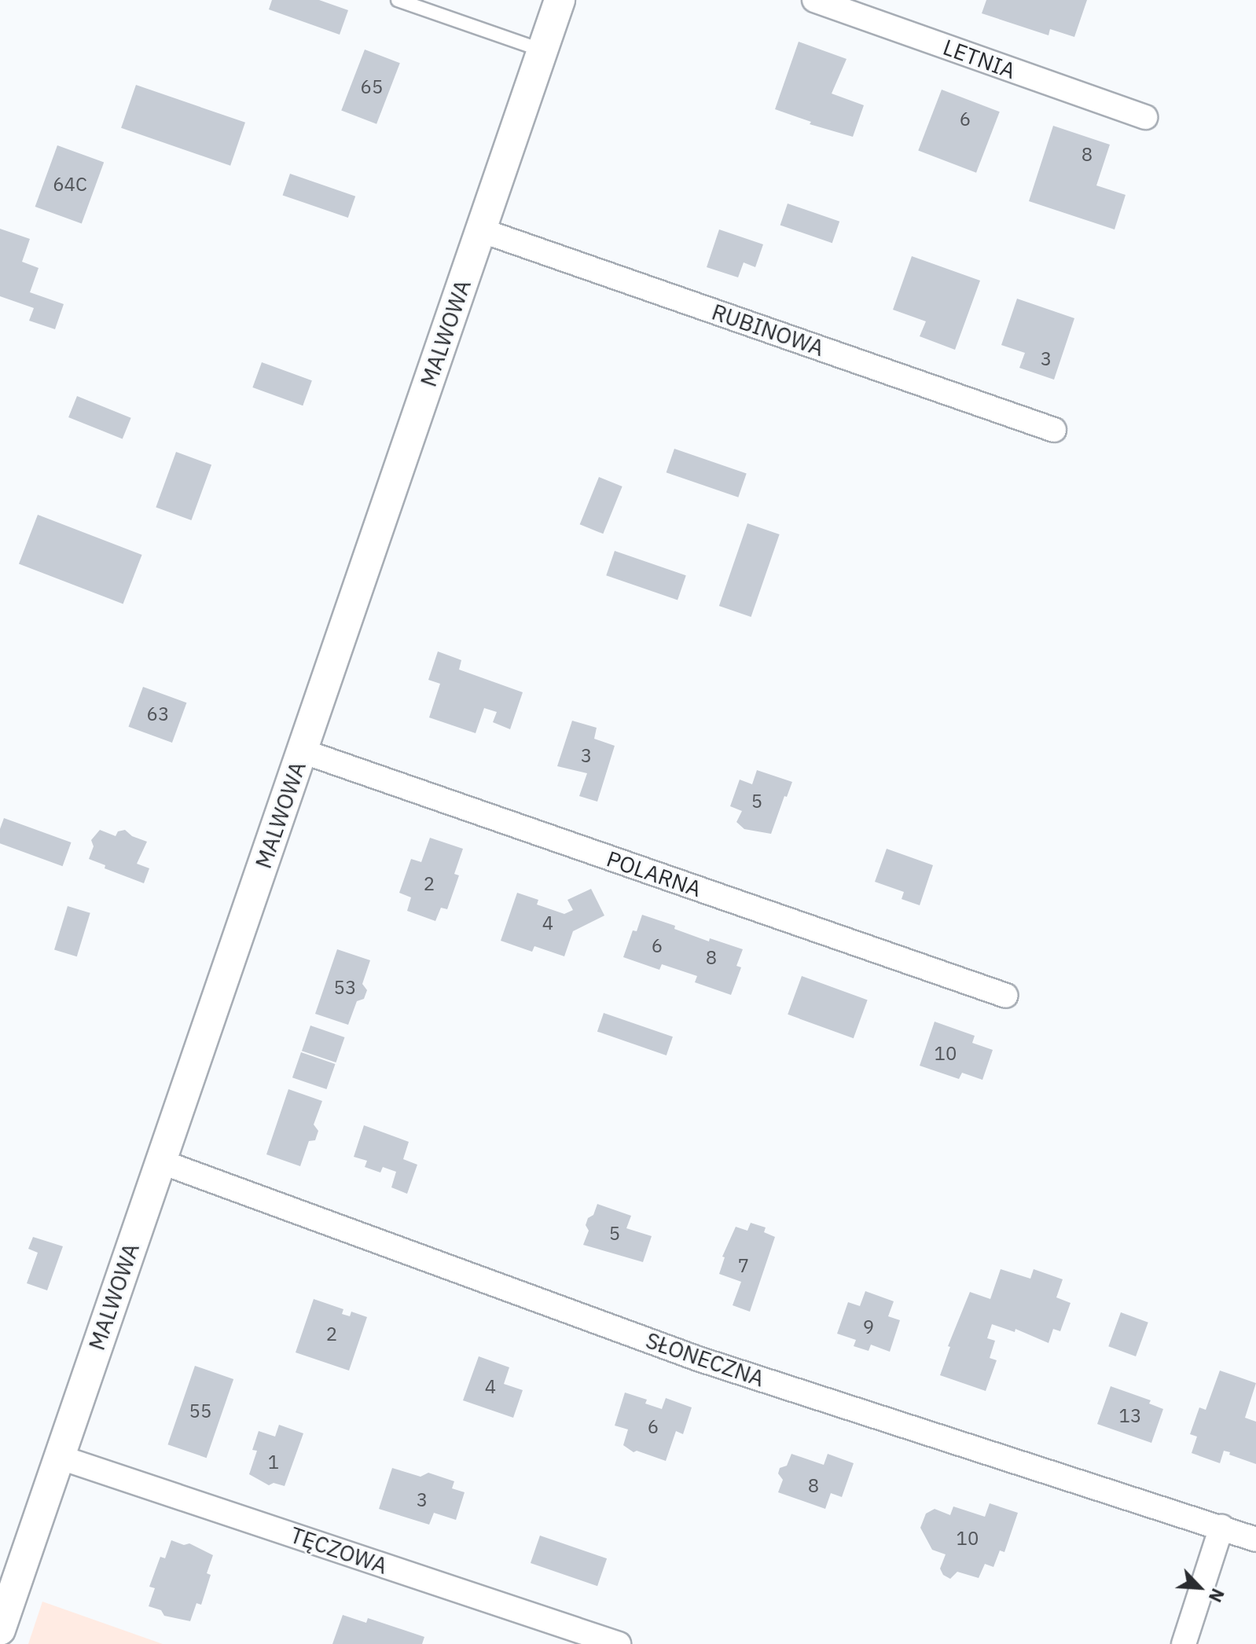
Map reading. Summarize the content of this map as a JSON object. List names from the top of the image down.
{
  "streets": {
    "street": [
      "LETNIA",
      "RUBINOWA",
      "MALWOWA",
      "POLARNA",
      "SŁONECZNA",
      "TĘCZOWA"
    ]
  },
  "crossings": [
    ["RUBINOWA", "MALWOWA"],
    ["MALWOWA", "POLARNA"],
    ["MALWOWA", "SŁONECZNA"],
    ["MALWOWA", "TĘCZOWA"]
  ],
  "house_numbers": [
    "65",
    "6",
    "8",
    "64C",
    "3",
    "63",
    "3",
    "5",
    "2",
    "4",
    "6",
    "8",
    "53",
    "10",
    "5",
    "7",
    "9",
    "2",
    "4",
    "55",
    "13",
    "6",
    "1",
    "8",
    "3",
    "10"
  ],
  "north": "bottom right"
}
